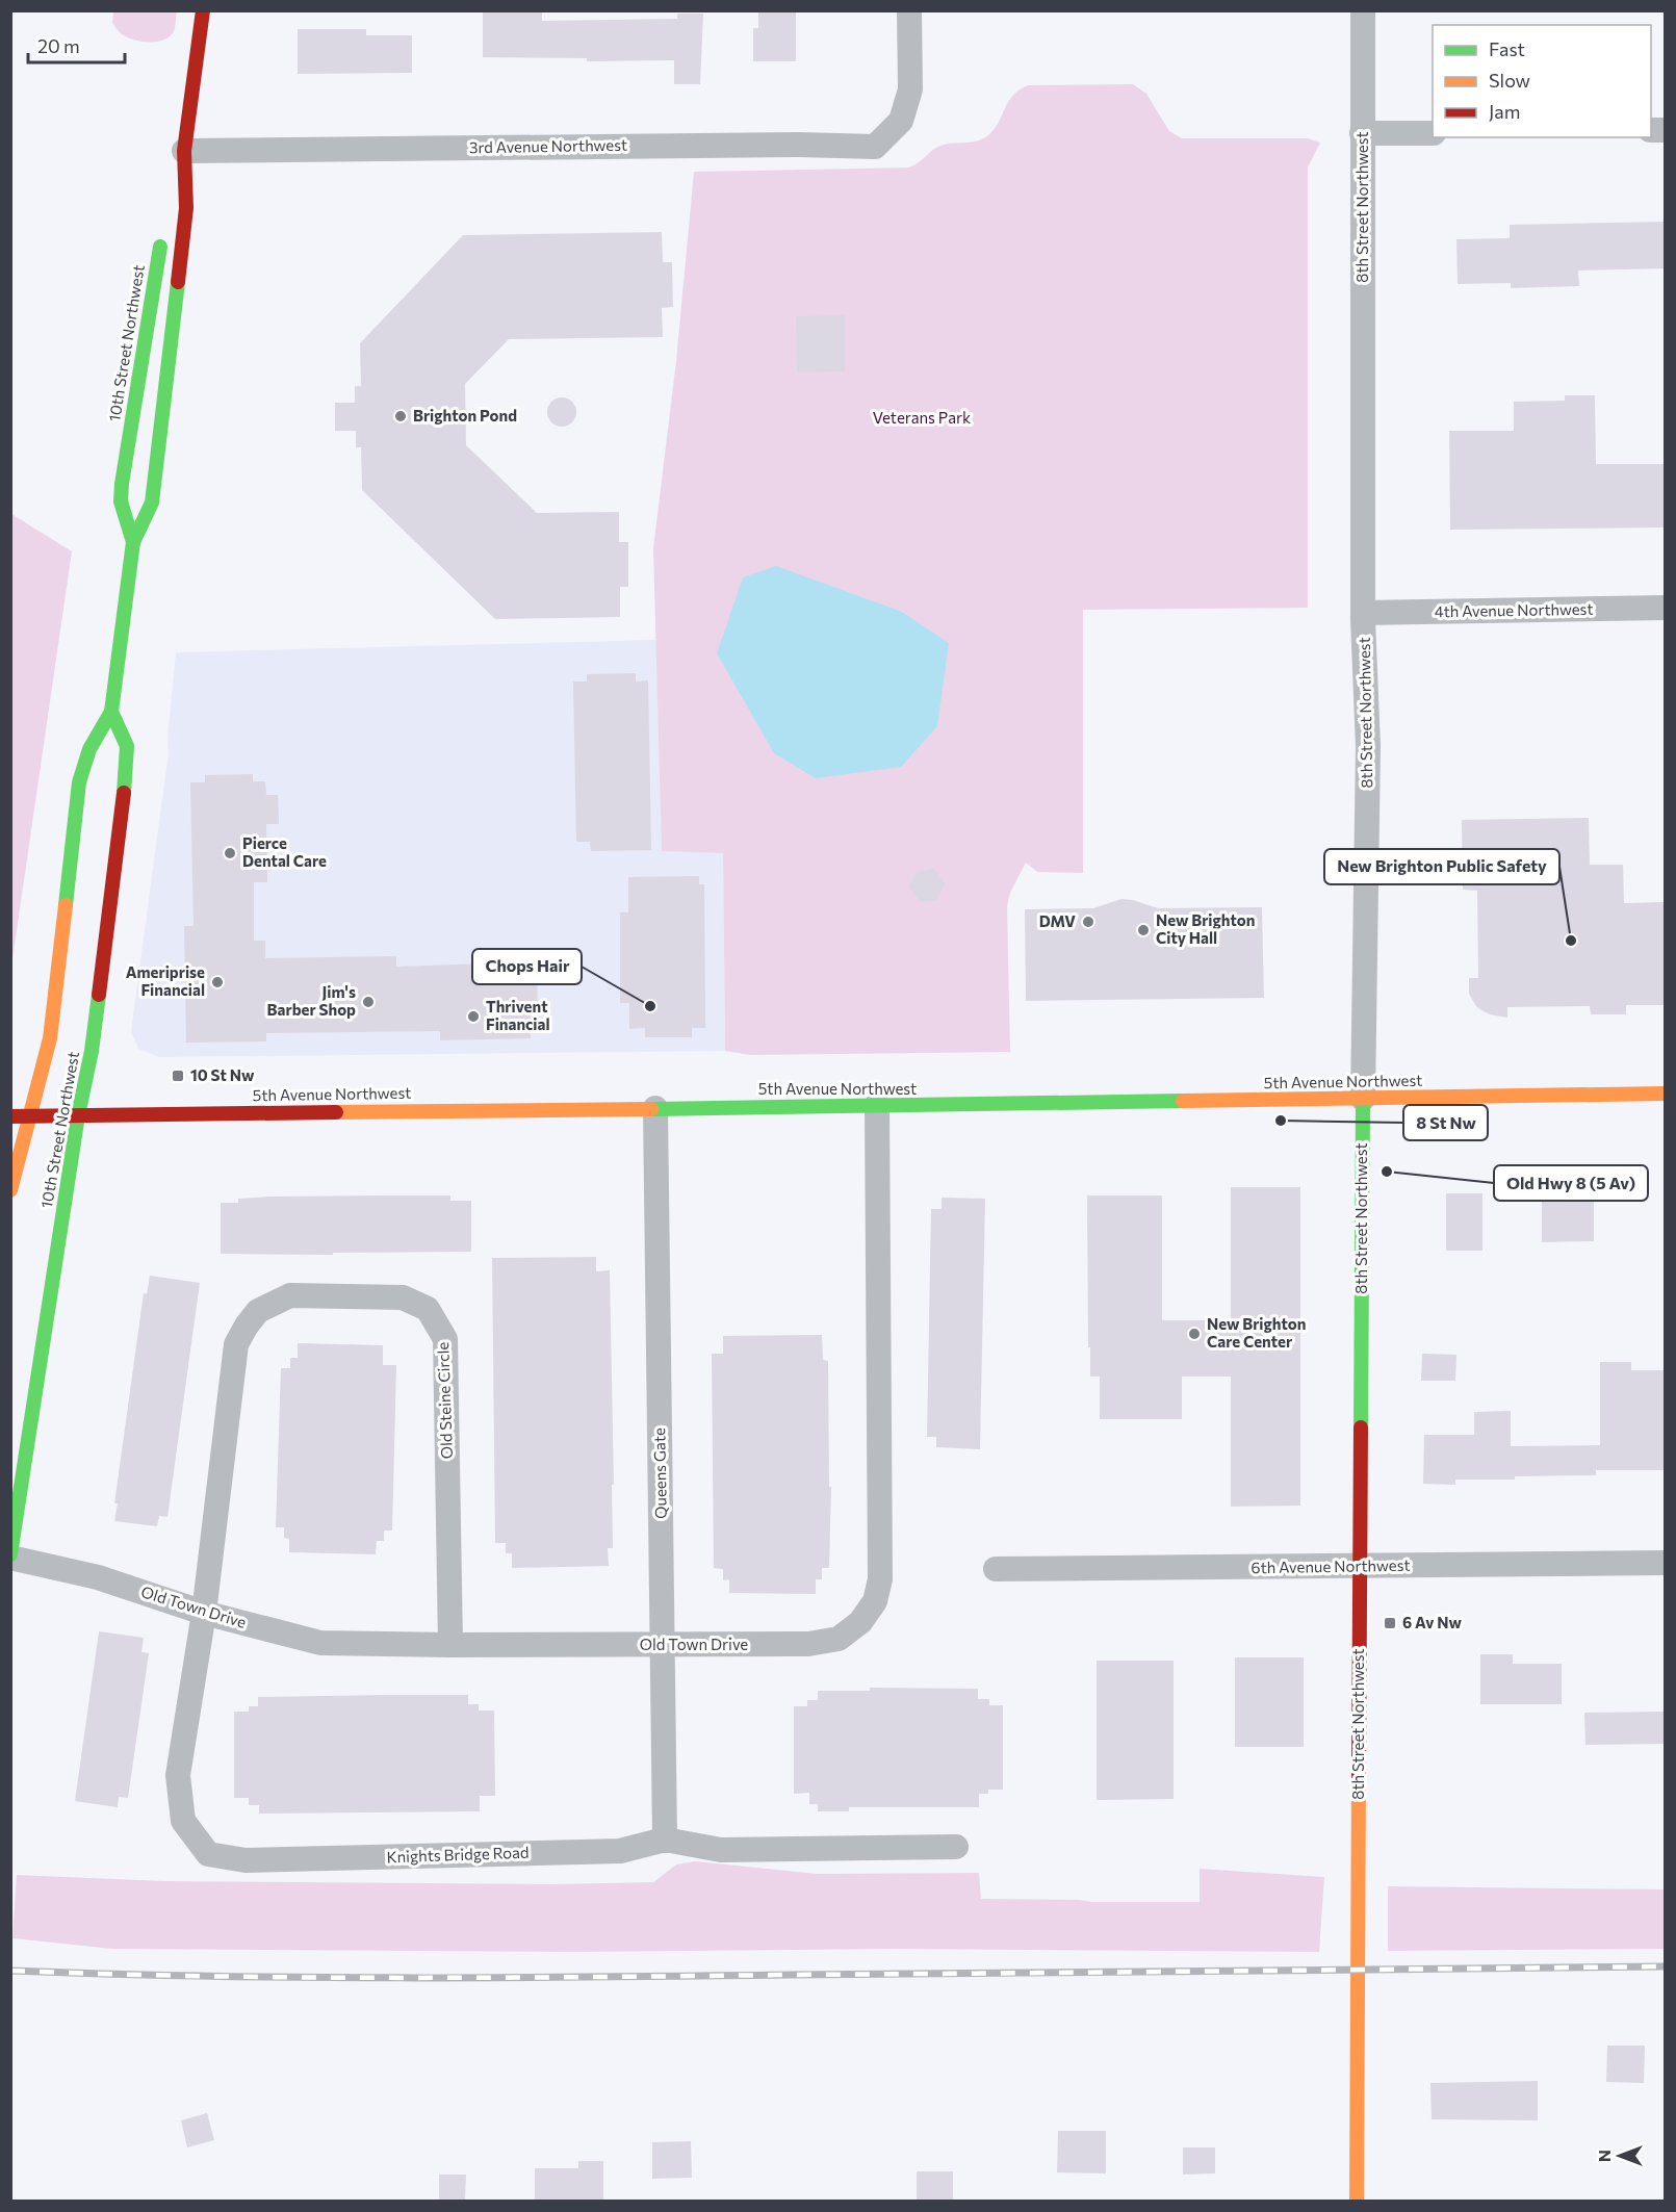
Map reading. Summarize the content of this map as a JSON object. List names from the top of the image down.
{
  "streets": {
    "street": [
      "3rd Avenue Northwest",
      "8th Street Northwest",
      "10th Street Northwest",
      "4th Avenue Northwest",
      "5th Avenue Northwest",
      "Old Steine Circle",
      "Queens Gate",
      "6th Avenue Northwest",
      "Old Town Drive",
      "Knights Bridge Road"
    ]
  },
  "crossings": [
    ["3rd Avenue Northwest", "10th Street Northwest"],
    ["8th Street Northwest", "4th Avenue Northwest"],
    ["8th Street Northwest", "5th Avenue Northwest"],
    ["8th Street Northwest", "6th Avenue Northwest"],
    ["10th Street Northwest", "5th Avenue Northwest"],
    ["10th Street Northwest", "Old Town Drive"],
    ["5th Avenue Northwest", "Queens Gate"],
    ["5th Avenue Northwest", "Old Town Drive"],
    ["Old Steine Circle", "Old Town Drive"],
    ["Old Steine Circle", "Knights Bridge Road"],
    ["Queens Gate", "Old Town Drive"],
    ["Queens Gate", "Knights Bridge Road"],
    ["Old Town Drive", "Knights Bridge Road"]
  ],
  "parks": ["Veterans Park"],
  "places": {
    "other": [
      "Brighton Pond",
      "Pierce Dental Care",
      "DMV",
      "New Brighton City Hall",
      "New Brighton Public Safety",
      "Ameriprise Financial",
      "Jim's Barber Shop",
      "Chops Hair",
      "Thrivent Financial",
      "8 St Nw",
      "Old Hwy 8 (5 Av)",
      "New Brighton Care Center"
    ],
    "transit": ["10 St Nw", "6 Av Nw"]
  },
  "legend": ["Fast", "Slow", "Jam"],
  "scale_bar": "20 m",
  "north": "left"
}
